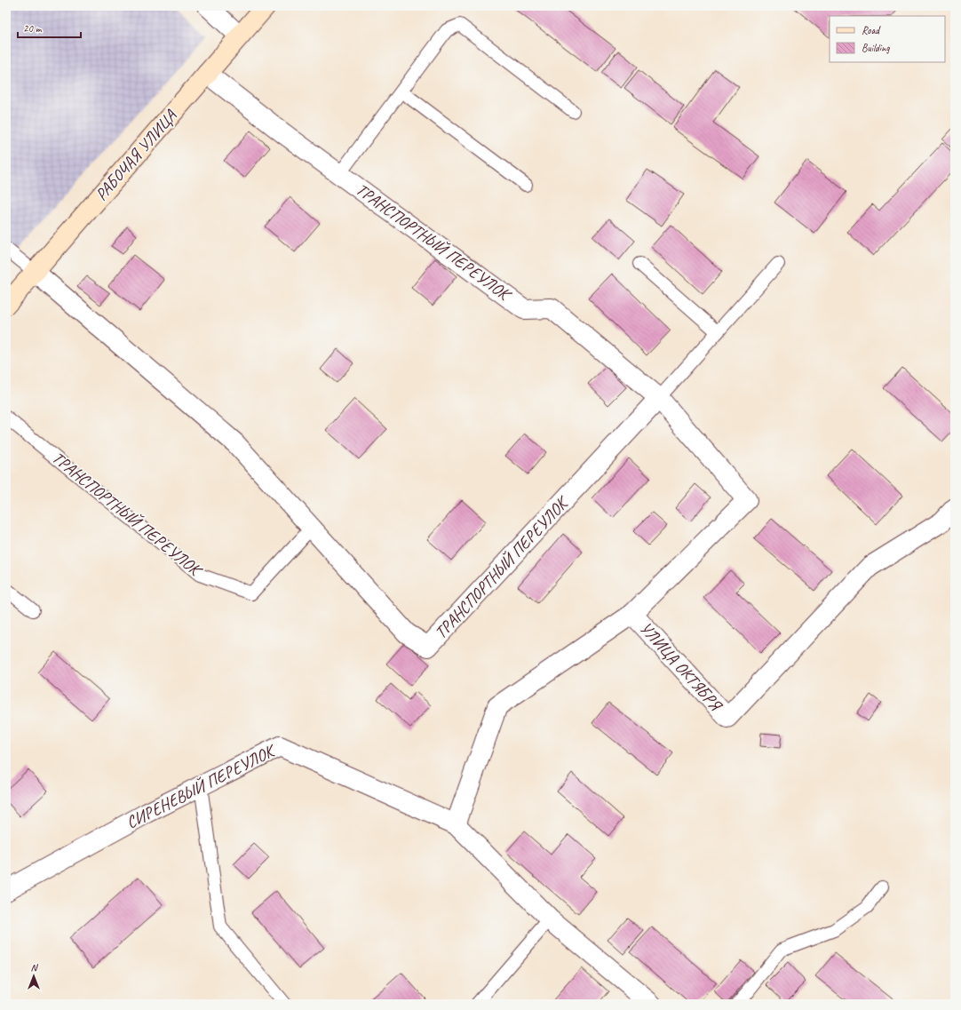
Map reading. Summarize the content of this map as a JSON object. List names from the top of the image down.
{
  "streets": {
    "street": [
      "РАБОЧАЯ УЛИЦА",
      "ТРАНСПОРТНЫЙ ПЕРЕУЛОК",
      "УЛИЦА ОКТЯБРЯ",
      "СИРЕНЕВЫЙ ПЕРЕУЛОК"
    ]
  },
  "crossings": [
    ["РАБОЧАЯ УЛИЦА", "ТРАНСПОРТНЫЙ ПЕРЕУЛОК"],
    ["ТРАНСПОРТНЫЙ ПЕРЕУЛОК", "УЛИЦА ОКТЯБРЯ"],
    ["УЛИЦА ОКТЯБРЯ", "СИРЕНЕВЫЙ ПЕРЕУЛОК"]
  ],
  "legend": ["Road", "Building"],
  "scale_bar": "20 m",
  "north": "top"
}
